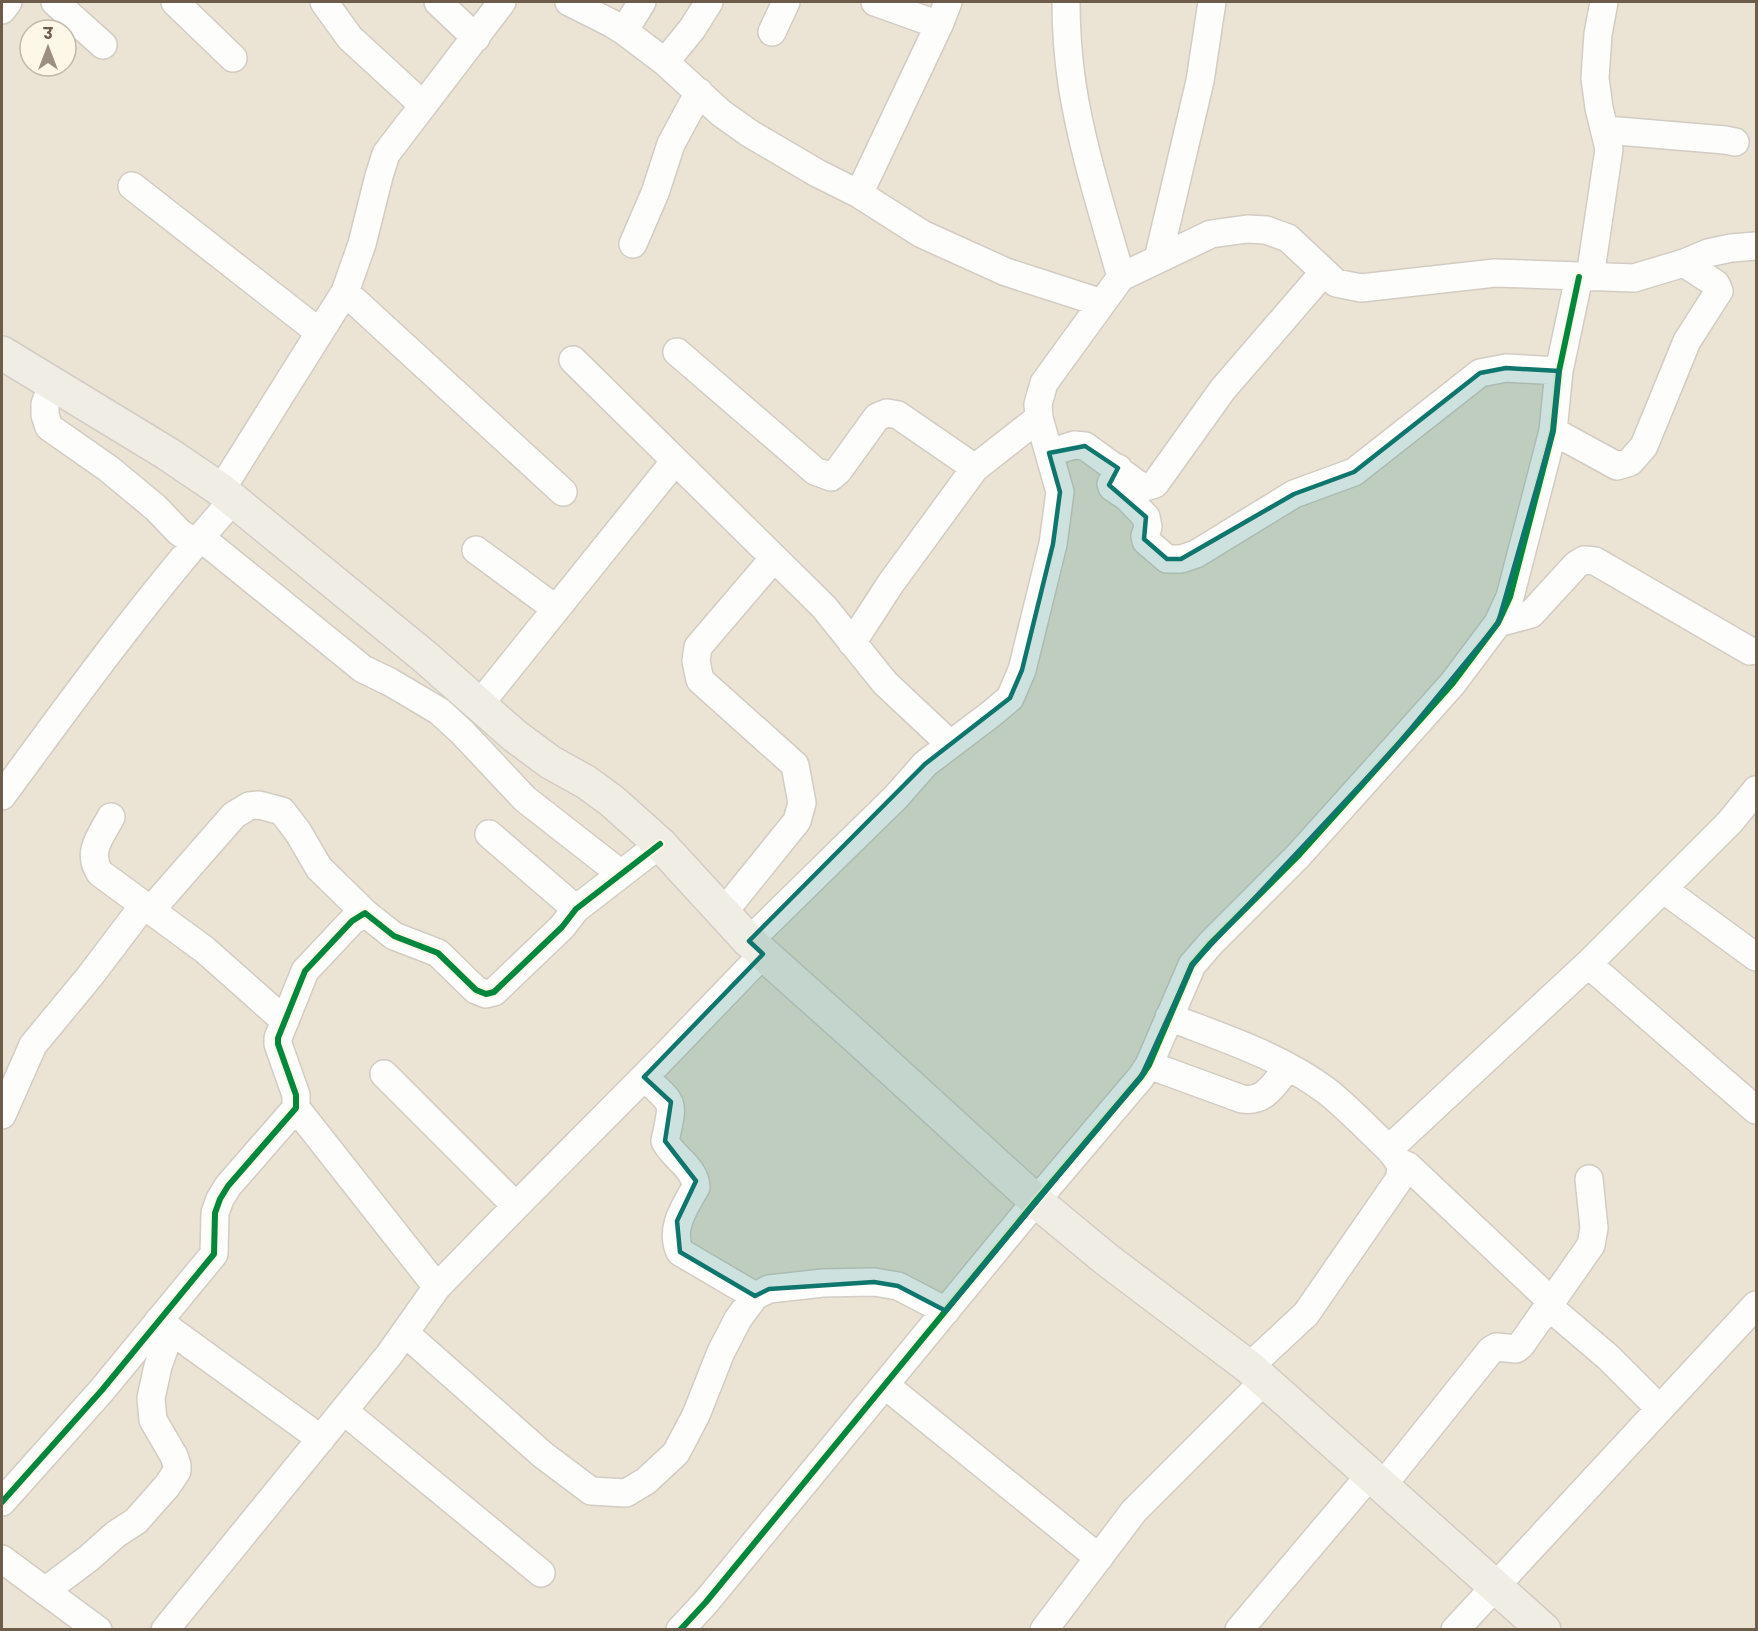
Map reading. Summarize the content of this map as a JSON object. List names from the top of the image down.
{
  "north": "top"
}
